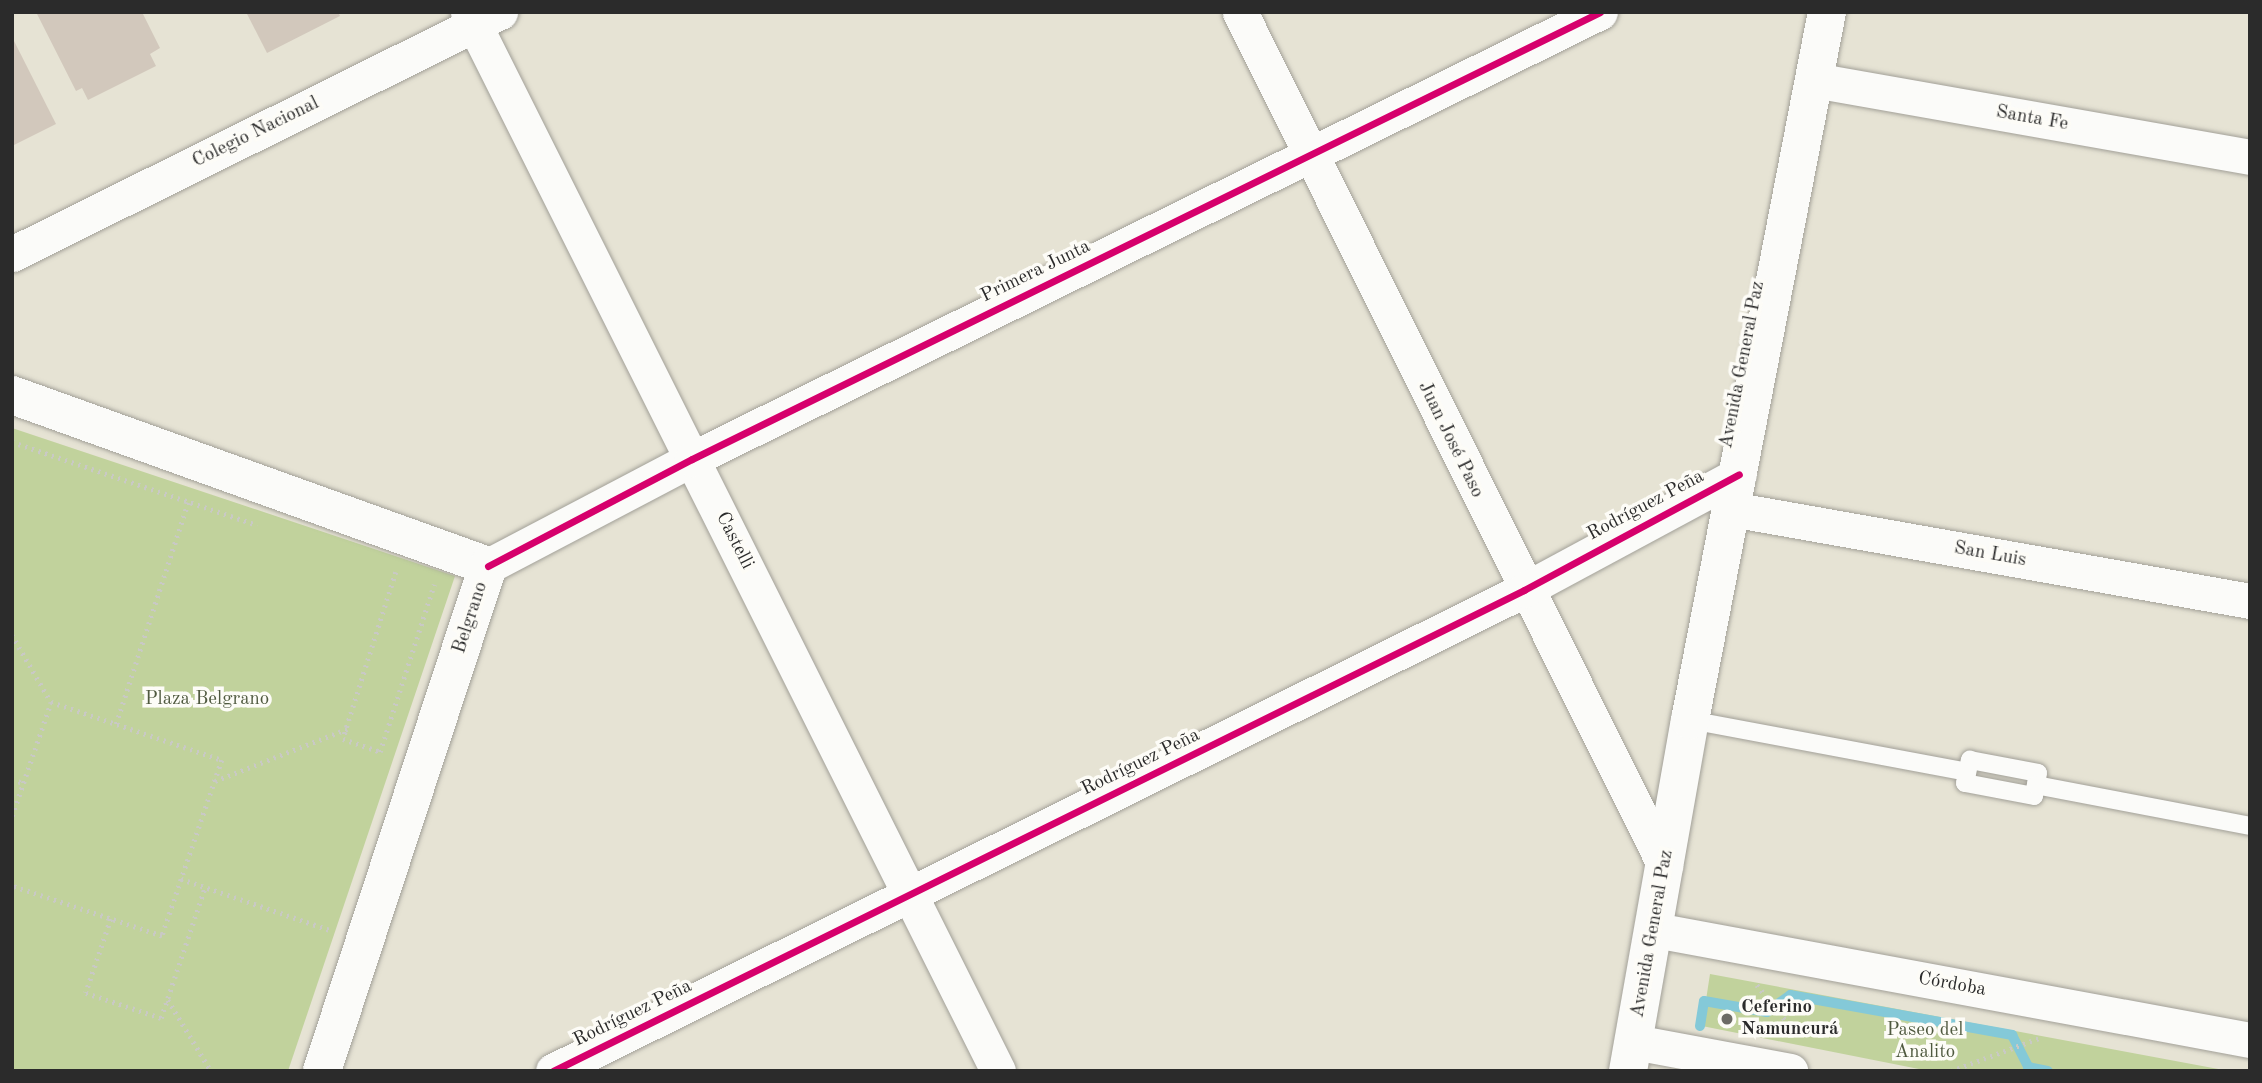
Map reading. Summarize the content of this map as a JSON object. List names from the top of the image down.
{
  "streets": {
    "street": [
      "Santa Fe",
      "Colegio Nacional",
      "Primera Junta",
      "Avenida General Paz",
      "Juan José Paso",
      "Rodríguez Peña",
      "Castelli",
      "San Luis",
      "Belgrano",
      "Córdoba"
    ]
  },
  "crossings": [
    ["Santa Fe", "Avenida General Paz"],
    ["Colegio Nacional", "Castelli"],
    ["Primera Junta", "Juan José Paso"],
    ["Primera Junta", "Castelli"],
    ["Primera Junta", "Belgrano"],
    ["Avenida General Paz", "Juan José Paso"],
    ["Avenida General Paz", "Rodríguez Peña"],
    ["Avenida General Paz", "San Luis"],
    ["Avenida General Paz", "Córdoba"],
    ["Juan José Paso", "Rodríguez Peña"],
    ["Rodríguez Peña", "Castelli"],
    ["Rodríguez Peña", "San Luis"]
  ],
  "parks": ["Plaza Belgrano", "Paseo del Analito"],
  "places": ["Ceferino Namuncurá"]
}
